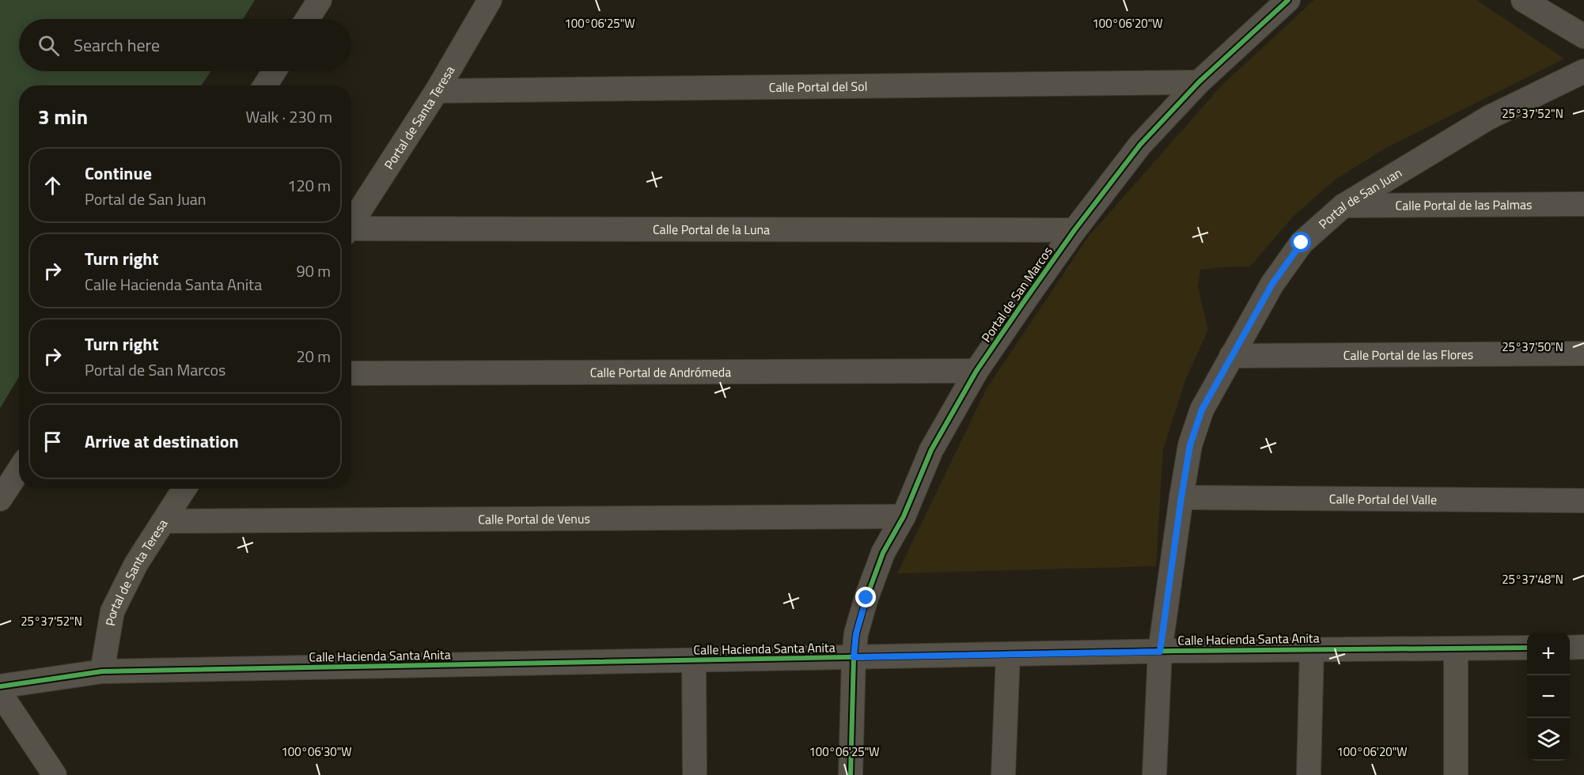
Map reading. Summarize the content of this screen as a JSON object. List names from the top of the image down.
{
  "streets": {
    "street": [
      "Calle Portal del Sol",
      "Portal de Santa Teresa",
      "Portal de San Juan",
      "Calle Portal de las Palmas",
      "Calle Portal de la Luna",
      "Portal de San Marcos",
      "Calle Portal de las Flores",
      "Calle Portal de Andrómeda",
      "Calle Portal del Valle",
      "Calle Portal de Venus",
      "Calle Hacienda Santa Anita"
    ]
  },
  "crossings": [
    ["Calle Portal del Sol", "Portal de Santa Teresa"],
    ["Calle Portal del Sol", "Portal de San Marcos"],
    ["Portal de Santa Teresa", "Calle Portal de Venus"],
    ["Portal de Santa Teresa", "Calle Hacienda Santa Anita"],
    ["Portal de San Juan", "Calle Portal de las Palmas"],
    ["Portal de San Juan", "Calle Portal de las Flores"],
    ["Portal de San Juan", "Calle Portal del Valle"],
    ["Portal de San Juan", "Calle Hacienda Santa Anita"],
    ["Calle Portal de la Luna", "Portal de San Marcos"],
    ["Portal de San Marcos", "Calle Portal de Andrómeda"],
    ["Portal de San Marcos", "Calle Portal de Venus"],
    ["Portal de San Marcos", "Calle Hacienda Santa Anita"]
  ],
  "page": {
    "search": "Search here",
    "heading": ["3 min", "Walk · 230 m"],
    "list": [
      ["Continue", "Portal de San Juan", "120 m"],
      ["Turn right", "Calle Hacienda Santa Anita", "90 m"],
      ["Turn right", "Portal de San Marcos", "20 m"],
      "Arrive at destination"
    ],
    "map_buttons": ["+", "−"]
  },
  "coordinates": [
    "100°06'25\"W",
    "100°06'20\"W",
    "25°37'52\"N",
    "25°37'50\"N",
    "25°37'48\"N",
    "100°06'30\"W"
  ]
}
